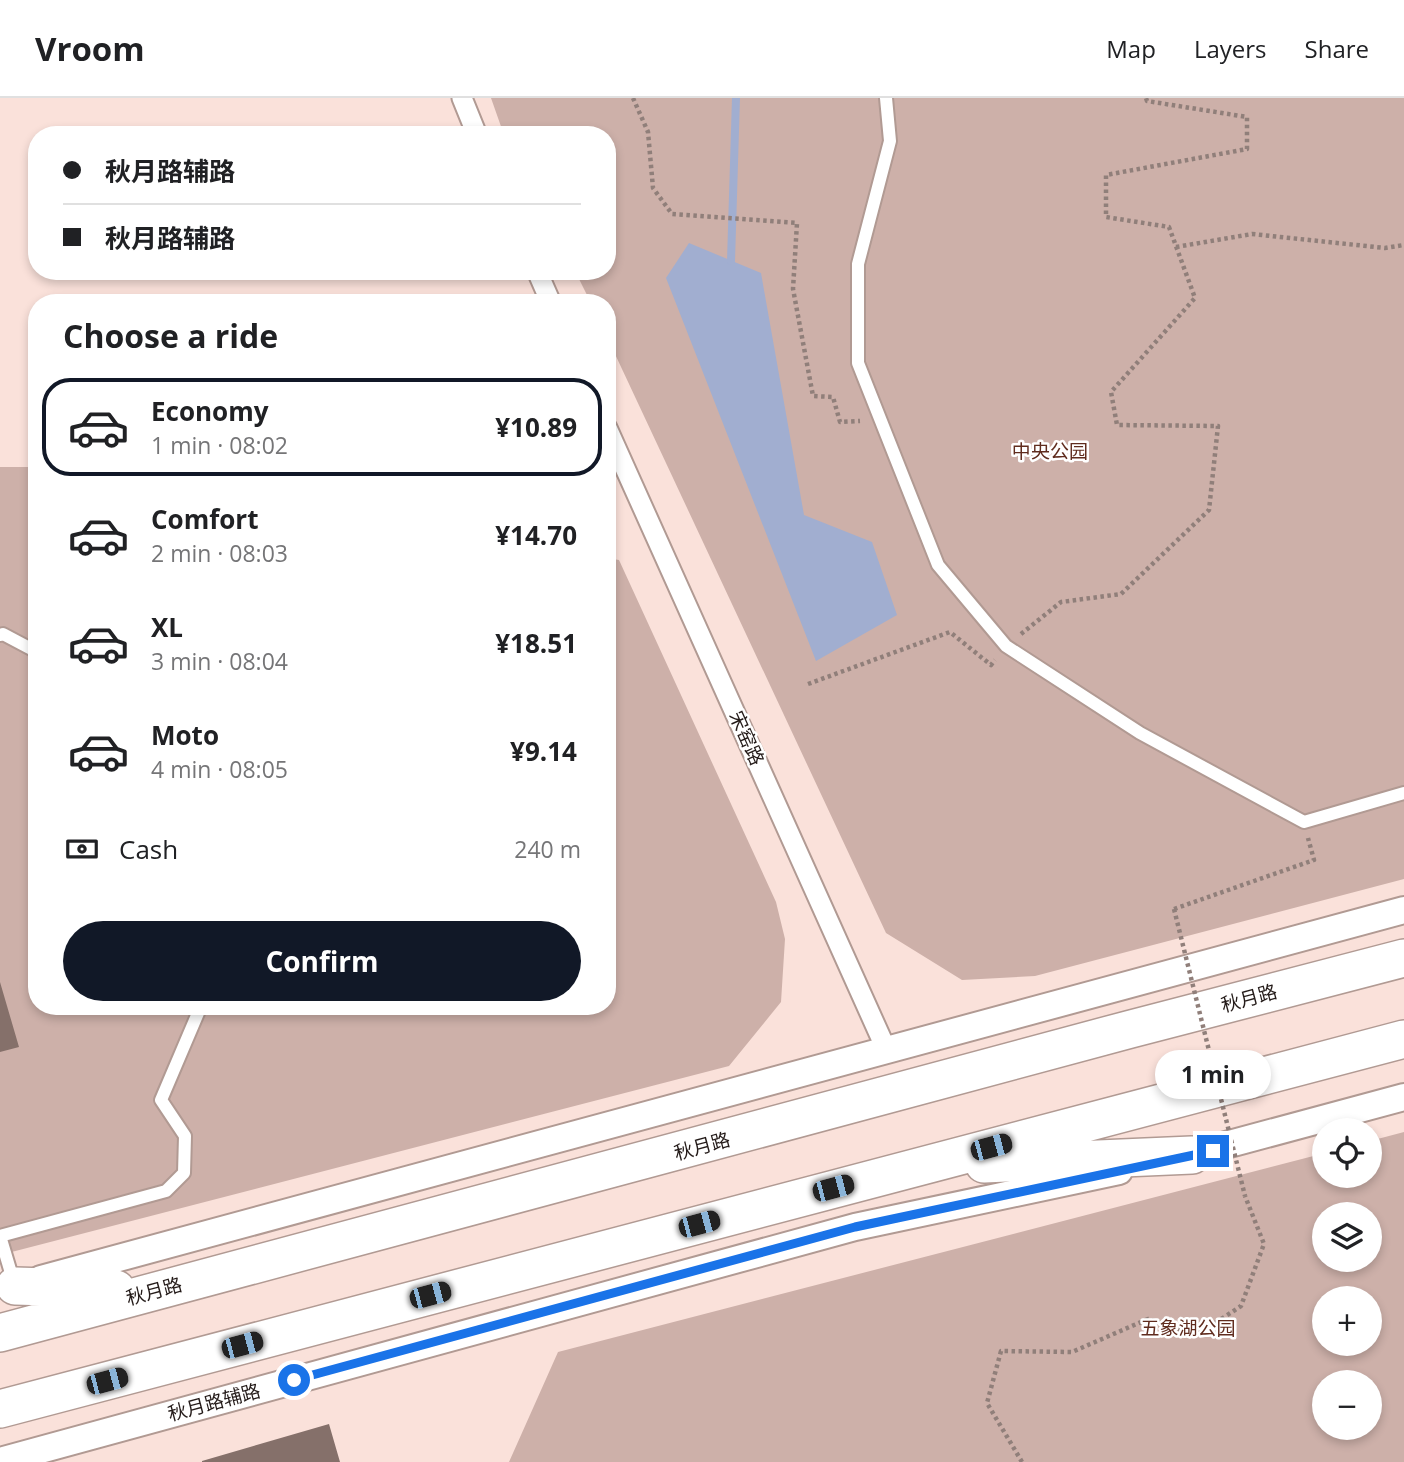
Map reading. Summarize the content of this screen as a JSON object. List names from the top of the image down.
{
  "streets": {
    "main road": ["秋月路"],
    "street": ["宋窑路", "秋月路辅路"]
  },
  "parks": ["中央公园", "五象湖公园"],
  "page": {
    "header": "Vroom",
    "nav": ["Map", "Layers", "Share"],
    "banner": ["秋月路辅路", "秋月路辅路"],
    "heading": "Choose a ride",
    "list": [
      {
        "name": "Economy",
        "note": "1 min · 08:02",
        "value": "¥10.89"
      },
      {
        "name": "Comfort",
        "note": "2 min · 08:03",
        "value": "¥14.70"
      },
      {
        "name": "XL",
        "note": "3 min · 08:04",
        "value": "¥18.51"
      },
      {
        "name": "Moto",
        "note": "4 min · 08:05",
        "value": "¥9.14"
      }
    ],
    "pay": ["Cash", "240 m"],
    "buttons": "Confirm",
    "bubble": "1 min",
    "map_buttons": ["+", "−"]
  }
}
